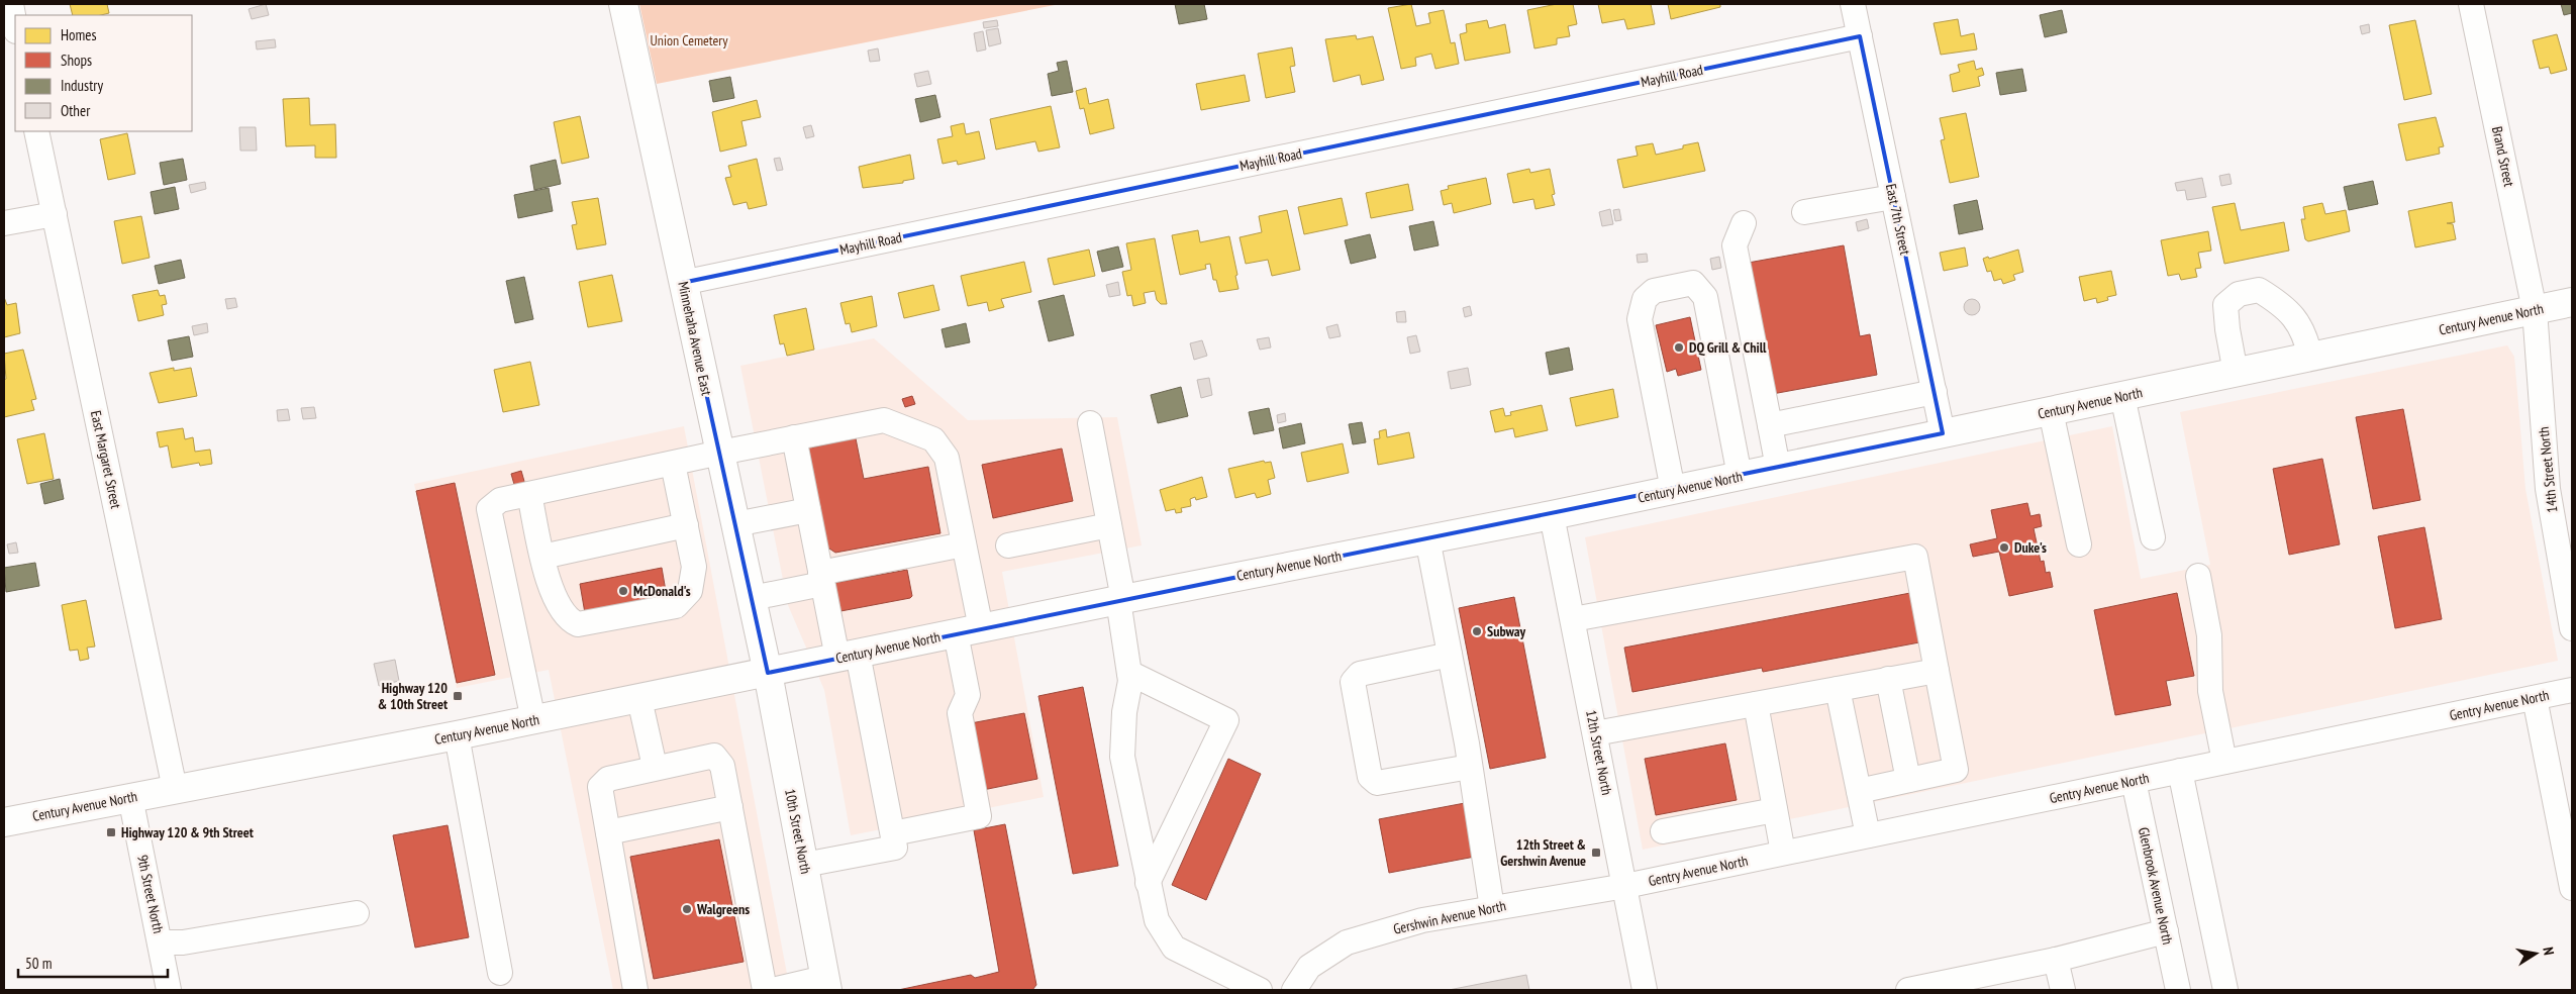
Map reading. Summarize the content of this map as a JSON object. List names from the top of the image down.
{
  "streets": {
    "main road": ["Century Avenue North", "Minnehaha Avenue East", "10th Street North"],
    "street": [
      "Mayhill Road",
      "Brand Street",
      "East 7th Street",
      "East Margaret Street",
      "14th Street North",
      "Gentry Avenue North",
      "12th Street North",
      "Glenbrook Avenue North",
      "9th Street North",
      "Gershwin Avenue North"
    ]
  },
  "crossings": [
    ["Mayhill Road", "East 7th Street"],
    ["Mayhill Road", "Minnehaha Avenue East"],
    ["Brand Street", "Century Avenue North"],
    ["Brand Street", "14th Street North"],
    ["East 7th Street", "Century Avenue North"],
    ["Century Avenue North", "Minnehaha Avenue East"],
    ["Century Avenue North", "East Margaret Street"],
    ["Century Avenue North", "14th Street North"],
    ["Century Avenue North", "12th Street North"],
    ["Century Avenue North", "10th Street North"],
    ["Century Avenue North", "9th Street North"],
    ["Minnehaha Avenue East", "10th Street North"],
    ["Gentry Avenue North", "12th Street North"],
    ["Gentry Avenue North", "Glenbrook Avenue North"],
    ["Gentry Avenue North", "Gershwin Avenue North"],
    ["12th Street North", "Gershwin Avenue North"]
  ],
  "parks": ["Union Cemetery"],
  "places": {
    "other": [
      "DQ Grill & Chill",
      "Duke's",
      "McDonald's",
      "Subway",
      "Walgreens"
    ],
    "transit": ["Highway 120 & 10th Street", "Highway 120 & 9th Street", "12th Street & Gershwin Avenue"]
  },
  "legend": [
    "Homes",
    "Shops",
    "Industry",
    "Other"
  ],
  "scale_bar": "50 m",
  "north": "right"
}
